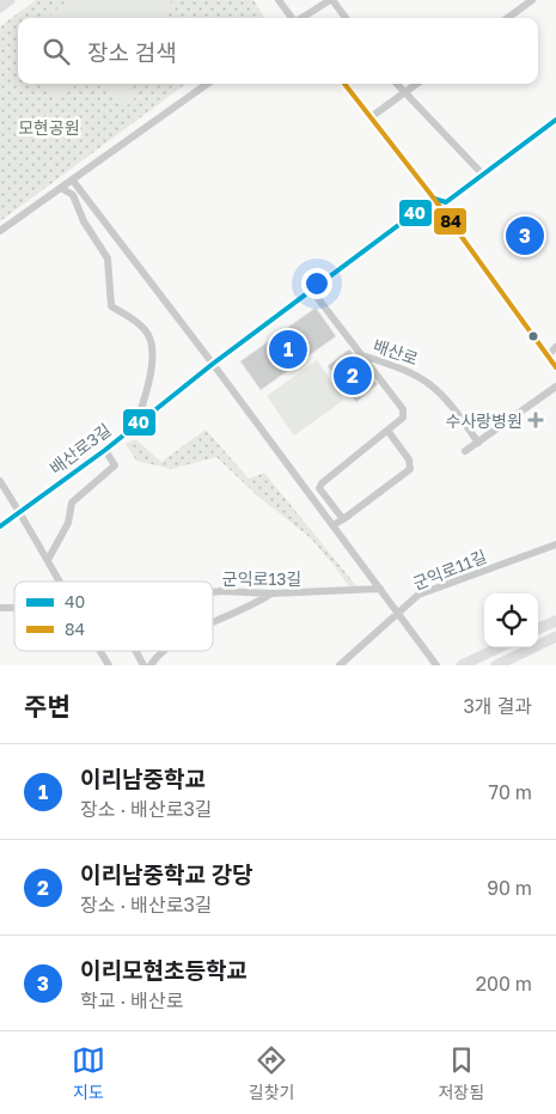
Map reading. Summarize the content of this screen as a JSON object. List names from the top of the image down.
{
  "streets": {
    "street": [
      "배산로",
      "배산로3길",
      "군익로11길",
      "군익로13길"
    ]
  },
  "crossings": [
    ["배산로", "배산로3길"]
  ],
  "parks": ["모현공원"],
  "places": {
    "health": ["수사랑병원"]
  },
  "lines": ["transit line 84", "transit line 40"],
  "legend": ["40", "84"],
  "page": {
    "search": "장소 검색",
    "pins": ["3", "1", "2"],
    "heading": ["주변", "3개 결과"],
    "list": [
      {
        "mark": "1",
        "name": "이리남중학교",
        "note": "장소 · 배산로3길",
        "value": "70 m"
      },
      {
        "mark": "2",
        "name": "이리남중학교 강당",
        "note": "장소 · 배산로3길",
        "value": "90 m"
      },
      {
        "mark": "3",
        "name": "이리모현초등학교",
        "note": "학교 · 배산로",
        "value": "200 m"
      }
    ],
    "nav": ["지도", "길찾기", "저장됨"]
  }
}
